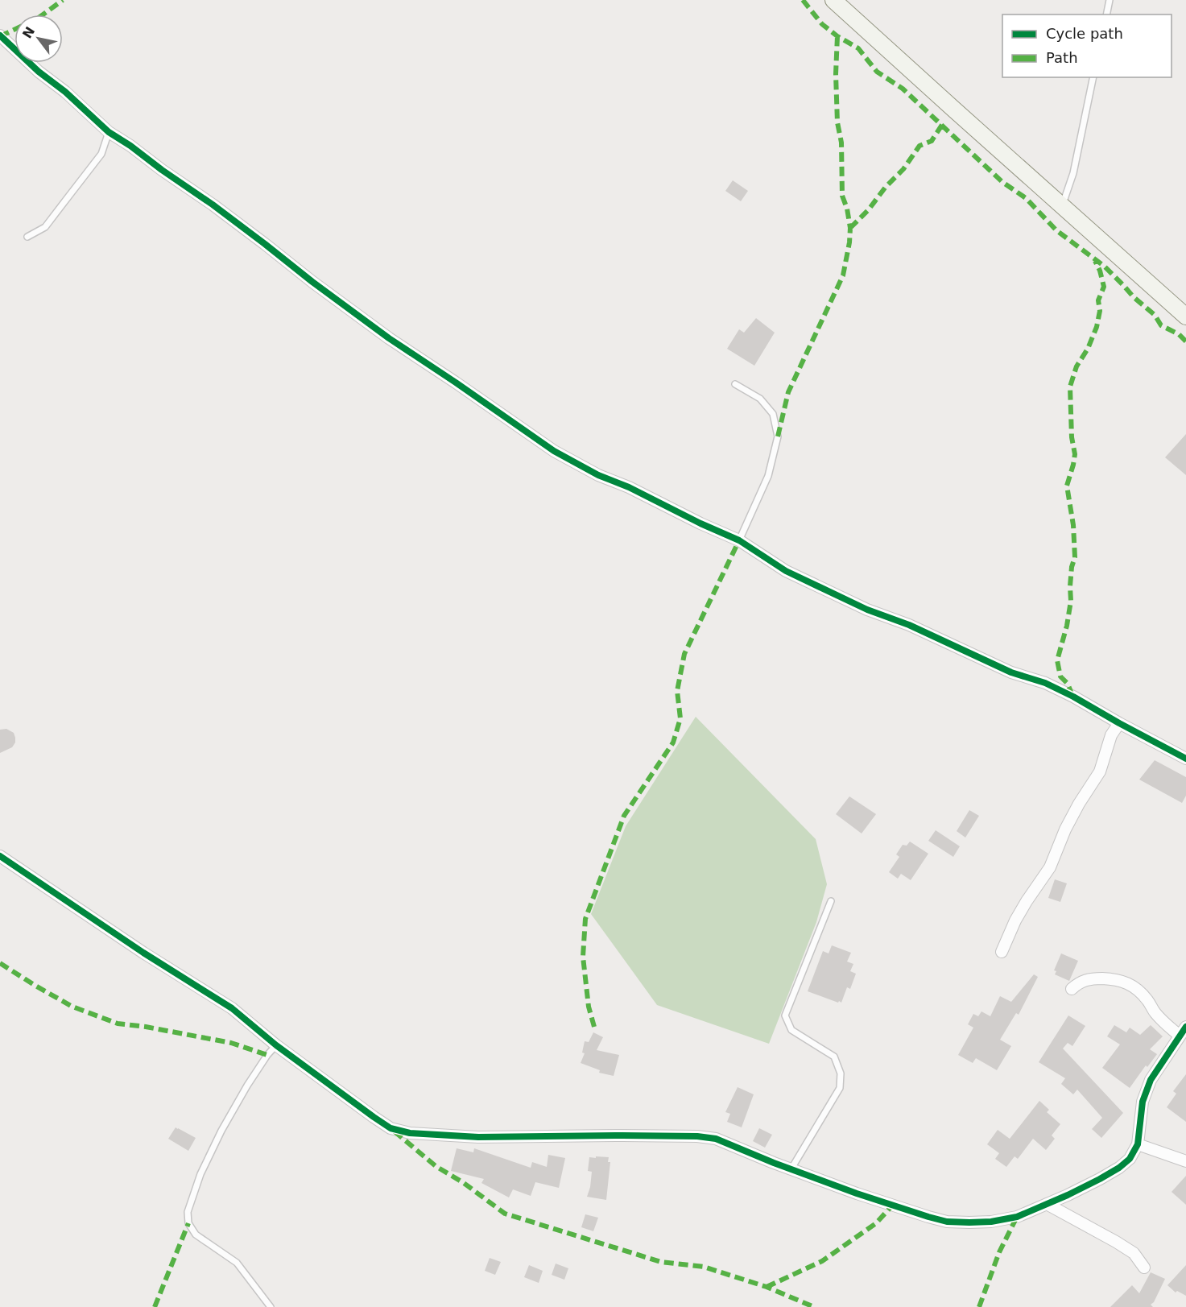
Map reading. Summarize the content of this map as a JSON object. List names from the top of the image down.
{
  "legend": ["Cycle path", "Path"],
  "north": "top left"
}
